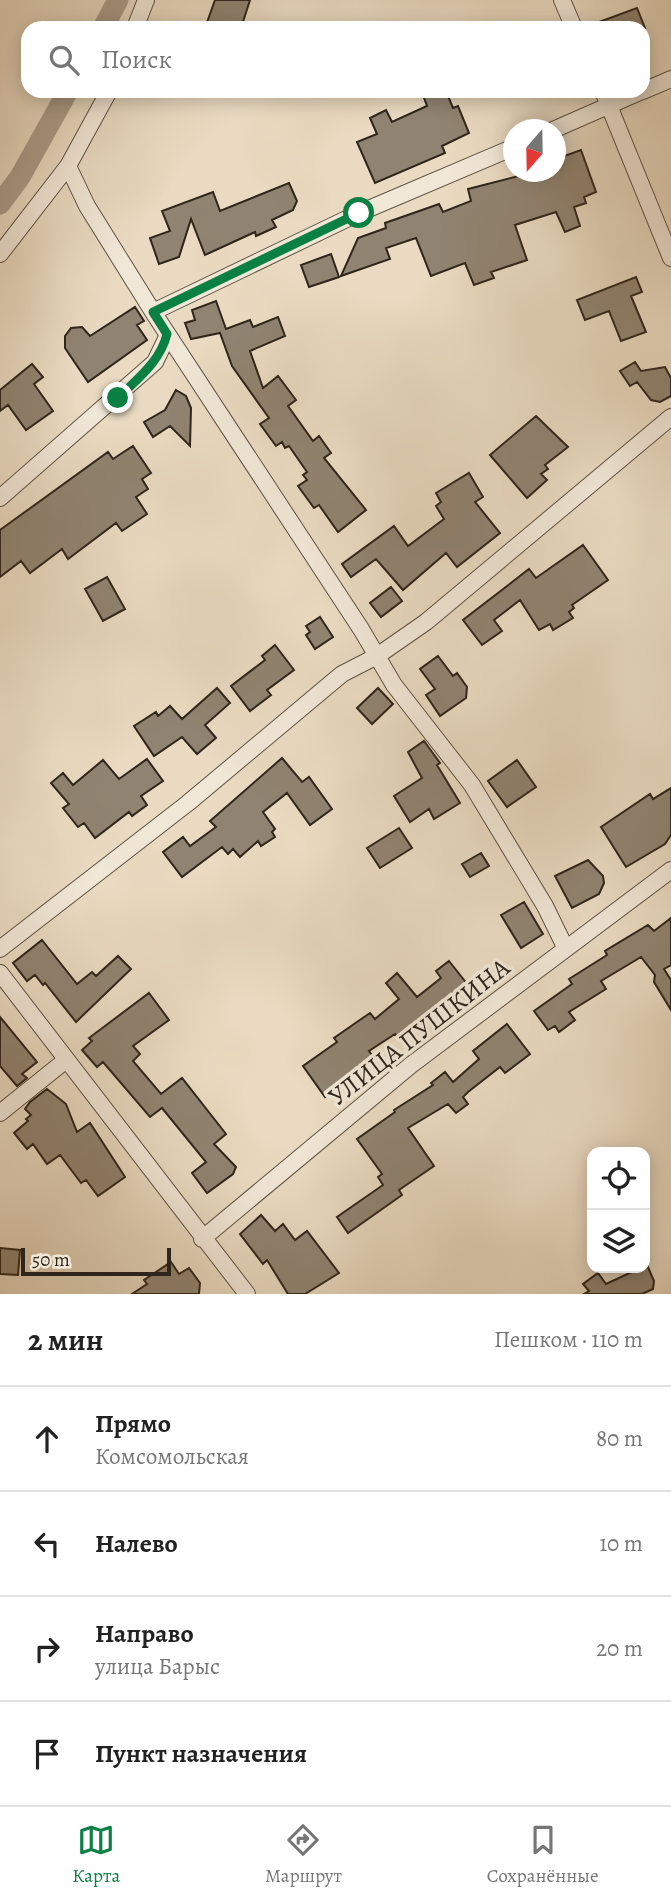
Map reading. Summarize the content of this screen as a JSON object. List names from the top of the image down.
{
  "streets": {
    "street": ["УЛИЦА ПУШКИНА"]
  },
  "scale_bar": "50 m",
  "north": "bottom",
  "page": {
    "search": "Поиск",
    "scale": "50 m",
    "heading": ["2 мин", "Пешком · 110 m"],
    "list": [
      ["Прямо", "Комсомольская", "80 m"],
      ["Налево", "10 m"],
      ["Направо", "улица Барыс", "20 m"],
      "Пункт назначения"
    ],
    "nav": ["Карта", "Маршрут", "Сохранённые"]
  }
}
